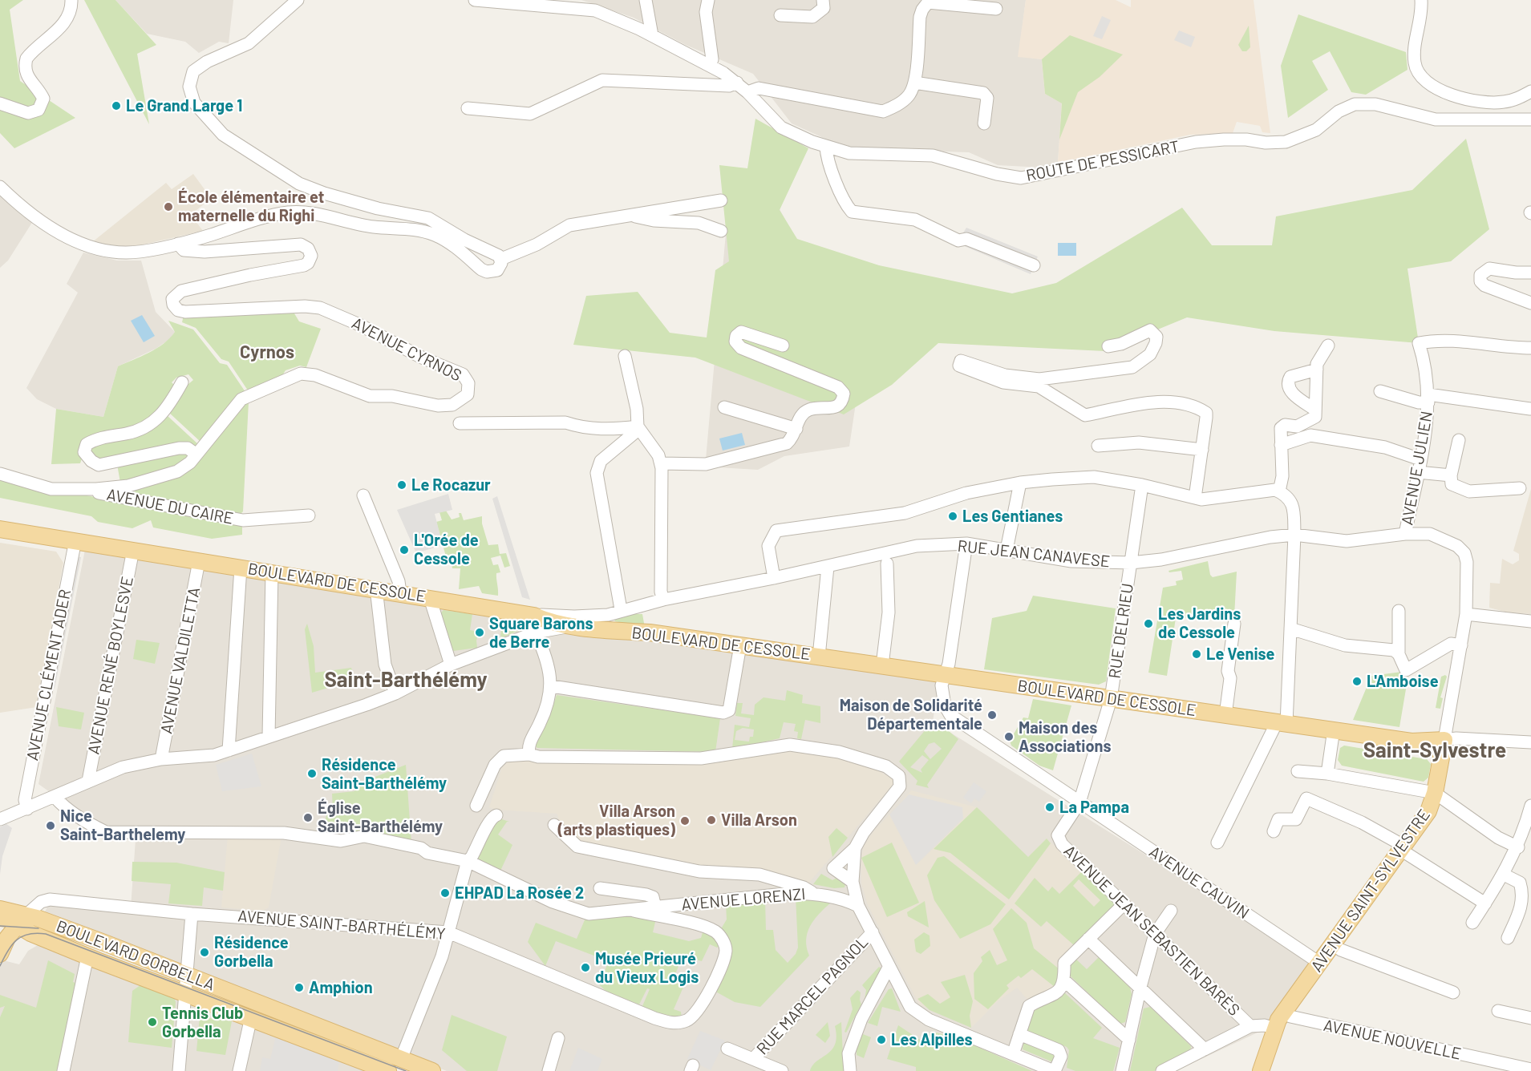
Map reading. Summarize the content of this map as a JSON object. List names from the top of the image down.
{
  "streets": {
    "main road": ["BOULEVARD DE CESSOLE", "AVENUE SAINT-SYLVESTRE", "BOULEVARD GORBELLA"],
    "street": [
      "ROUTE DE PESSICART",
      "AVENUE CYRNOS",
      "AVENUE JULIEN",
      "AVENUE DU CAIRE",
      "RUE JEAN CANAVESE",
      "RUE DELRIEU",
      "AVENUE VALDILETTA",
      "AVENUE RENÉ BOYLESVE",
      "AVENUE CLÉMENT ADER",
      "AVENUE CAUVIN",
      "AVENUE LORENZI",
      "AVENUE SAINT-BARTHÉLÉMY",
      "AVENUE JEAN SEBASTIEN BARÈS",
      "RUE MARCEL PAGNOL",
      "AVENUE NOUVELLE"
    ]
  },
  "crossings": [
    ["AVENUE CYRNOS", "AVENUE DU CAIRE"],
    ["AVENUE JULIEN", "RUE JEAN CANAVESE"],
    ["RUE JEAN CANAVESE", "RUE DELRIEU"],
    ["RUE JEAN CANAVESE", "AVENUE CAUVIN"],
    ["RUE JEAN CANAVESE", "AVENUE SAINT-SYLVESTRE"],
    ["BOULEVARD DE CESSOLE", "RUE DELRIEU"],
    ["BOULEVARD DE CESSOLE", "AVENUE VALDILETTA"],
    ["BOULEVARD DE CESSOLE", "AVENUE RENÉ BOYLESVE"],
    ["BOULEVARD DE CESSOLE", "AVENUE CLÉMENT ADER"],
    ["BOULEVARD DE CESSOLE", "AVENUE CAUVIN"],
    ["BOULEVARD DE CESSOLE", "AVENUE SAINT-SYLVESTRE"],
    ["BOULEVARD DE CESSOLE", "AVENUE JEAN SEBASTIEN BARÈS"],
    ["RUE DELRIEU", "AVENUE JEAN SEBASTIEN BARÈS"],
    ["AVENUE CAUVIN", "AVENUE SAINT-SYLVESTRE"],
    ["AVENUE CAUVIN", "AVENUE JEAN SEBASTIEN BARÈS"],
    ["AVENUE SAINT-SYLVESTRE", "AVENUE NOUVELLE"],
    ["AVENUE LORENZI", "AVENUE SAINT-BARTHÉLÉMY"],
    ["AVENUE SAINT-BARTHÉLÉMY", "BOULEVARD GORBELLA"]
  ],
  "districts": ["Cyrnos", "Saint-Barthélémy", "Saint-Sylvestre"],
  "places": [
    "Le Grand Large 1",
    "École élémentaire et maternelle du Righi",
    "Le Rocazur",
    "Les Gentianes",
    "L'Orée de Cessole",
    "Les Jardins de Cessole",
    "Square Barons de Berre",
    "Le Venise",
    "L'Amboise",
    "Maison de Solidarité Départementale",
    "Maison des Associations",
    "Résidence Saint-Barthélémy",
    "La Pampa",
    "Église Saint-Barthélémy",
    "Villa Arson",
    "Villa Arson (arts plastiques)",
    "Nice Saint-Barthelemy",
    "EHPAD La Rosée 2",
    "Résidence Gorbella",
    "Musée Prieuré du Vieux Logis",
    "Amphion",
    "Tennis Club Gorbella",
    "Les Alpilles"
  ]
}
